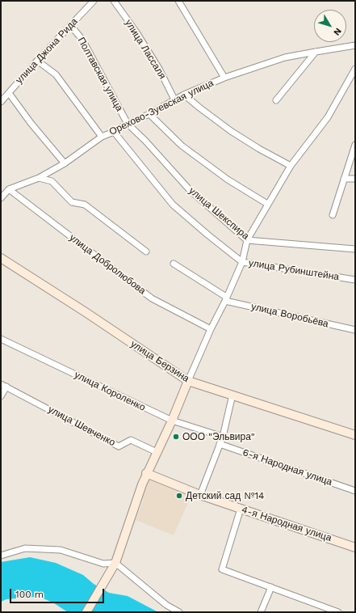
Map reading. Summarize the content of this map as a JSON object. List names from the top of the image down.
{
  "streets": {
    "street": [
      "улица Лассаля",
      "улица Джона Рида",
      "Полтавская улица",
      "Орехово-Зуевская улица",
      "улица Шекспира",
      "улица Добролюбова",
      "улица Рубинштейна",
      "улица Воробьёва",
      "улица Берзина",
      "улица Короленко",
      "улица Шевченко",
      "6-я Народная улица",
      "4-я Народная улица"
    ]
  },
  "crossings": [
    ["улица Лассаля", "Орехово-Зуевская улица"],
    ["улица Джона Рида", "Полтавская улица"],
    ["Полтавская улица", "Орехово-Зуевская улица"],
    ["Полтавская улица", "улица Шекспира"],
    ["Орехово-Зуевская улица", "улица Шекспира"],
    ["Орехово-Зуевская улица", "улица Добролюбова"],
    ["Орехово-Зуевская улица", "улица Рубинштейна"]
  ],
  "places": ["ООО \"Эльвира\"", "Детский сад №14"],
  "scale_bar": "100 m",
  "north": "bottom right"
}
